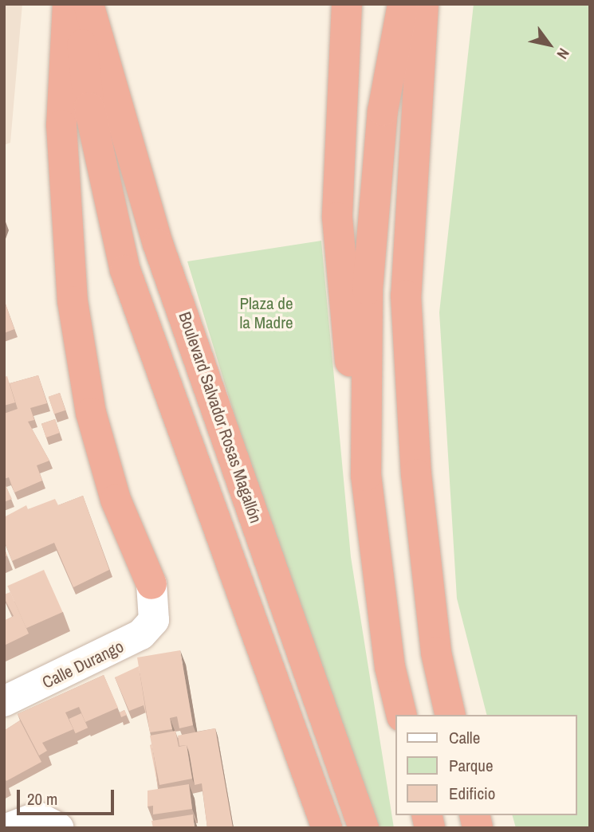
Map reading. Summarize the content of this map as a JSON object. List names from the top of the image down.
{
  "streets": {
    "highway": ["Boulevard Salvador Rosas Magallón"],
    "street": ["Calle Durango"]
  },
  "parks": ["Plaza de la Madre"],
  "legend": ["Calle", "Parque", "Edificio"],
  "scale_bar": "20 m",
  "north": "bottom right"
}
